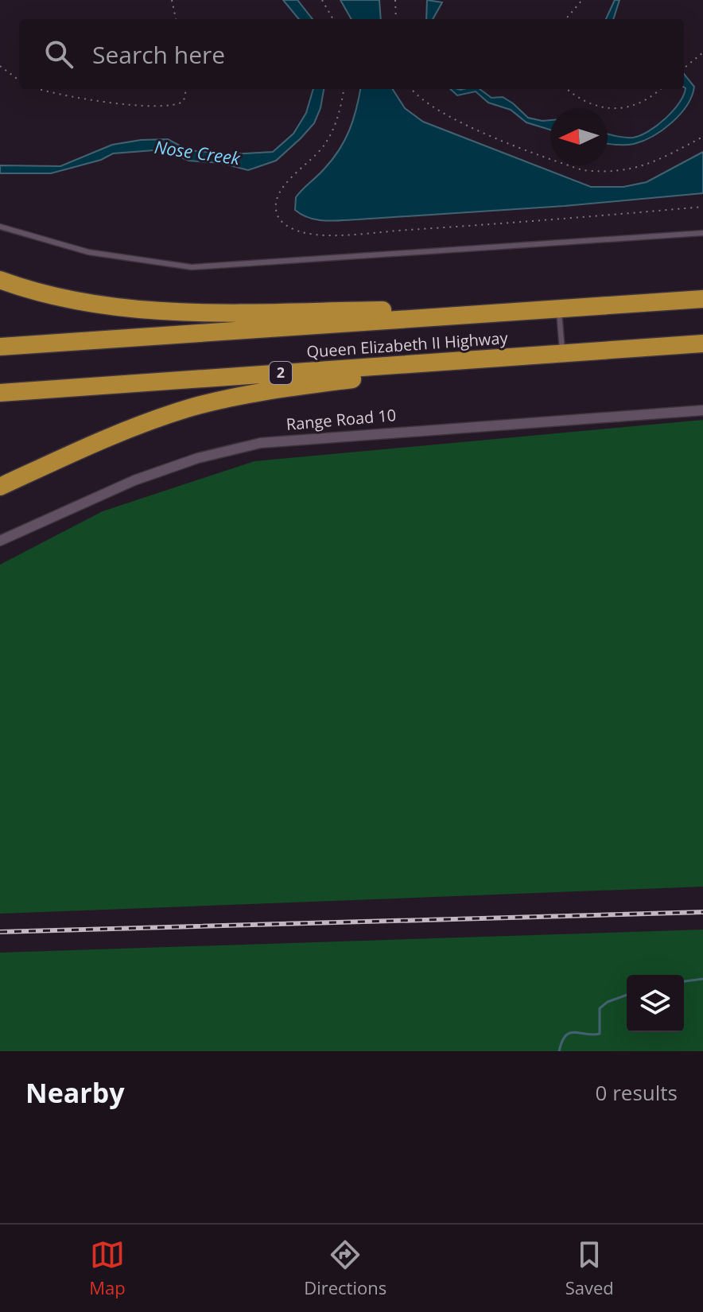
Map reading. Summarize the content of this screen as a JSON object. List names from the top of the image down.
{
  "streets": {
    "highway": ["Queen Elizabeth II Highway", "2"],
    "street": ["Range Road 10"]
  },
  "water": ["Nose Creek"],
  "north": "left",
  "page": {
    "search": "Search here",
    "heading": ["Nearby", "0 results"],
    "nav": ["Map", "Directions", "Saved"]
  }
}
